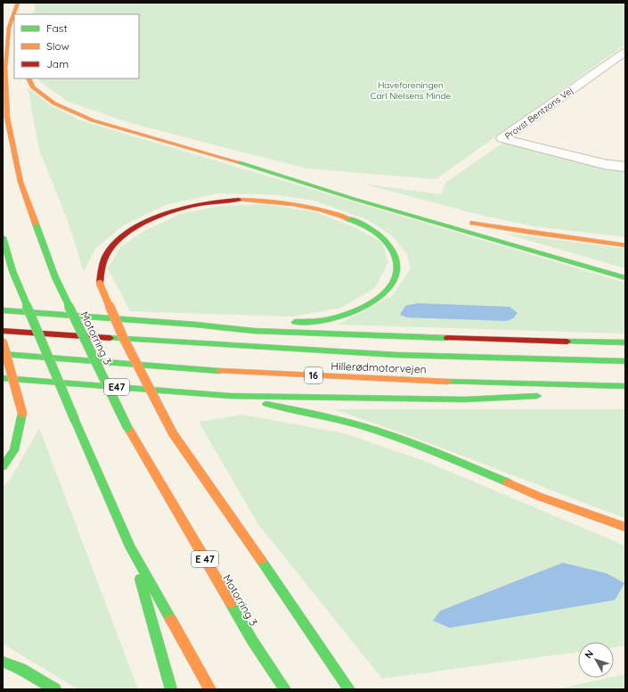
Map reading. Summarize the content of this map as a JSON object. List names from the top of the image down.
{
  "streets": {
    "highway": [
      "Motorring 3",
      "Hillerødmotorvejen",
      "16",
      "E47",
      "E 47"
    ],
    "street": ["Provst Bentzons Vej"]
  },
  "parks": ["Haveforeningen Carl Nielsens Minde"],
  "legend": ["Fast", "Slow", "Jam"],
  "north": "top left"
}
